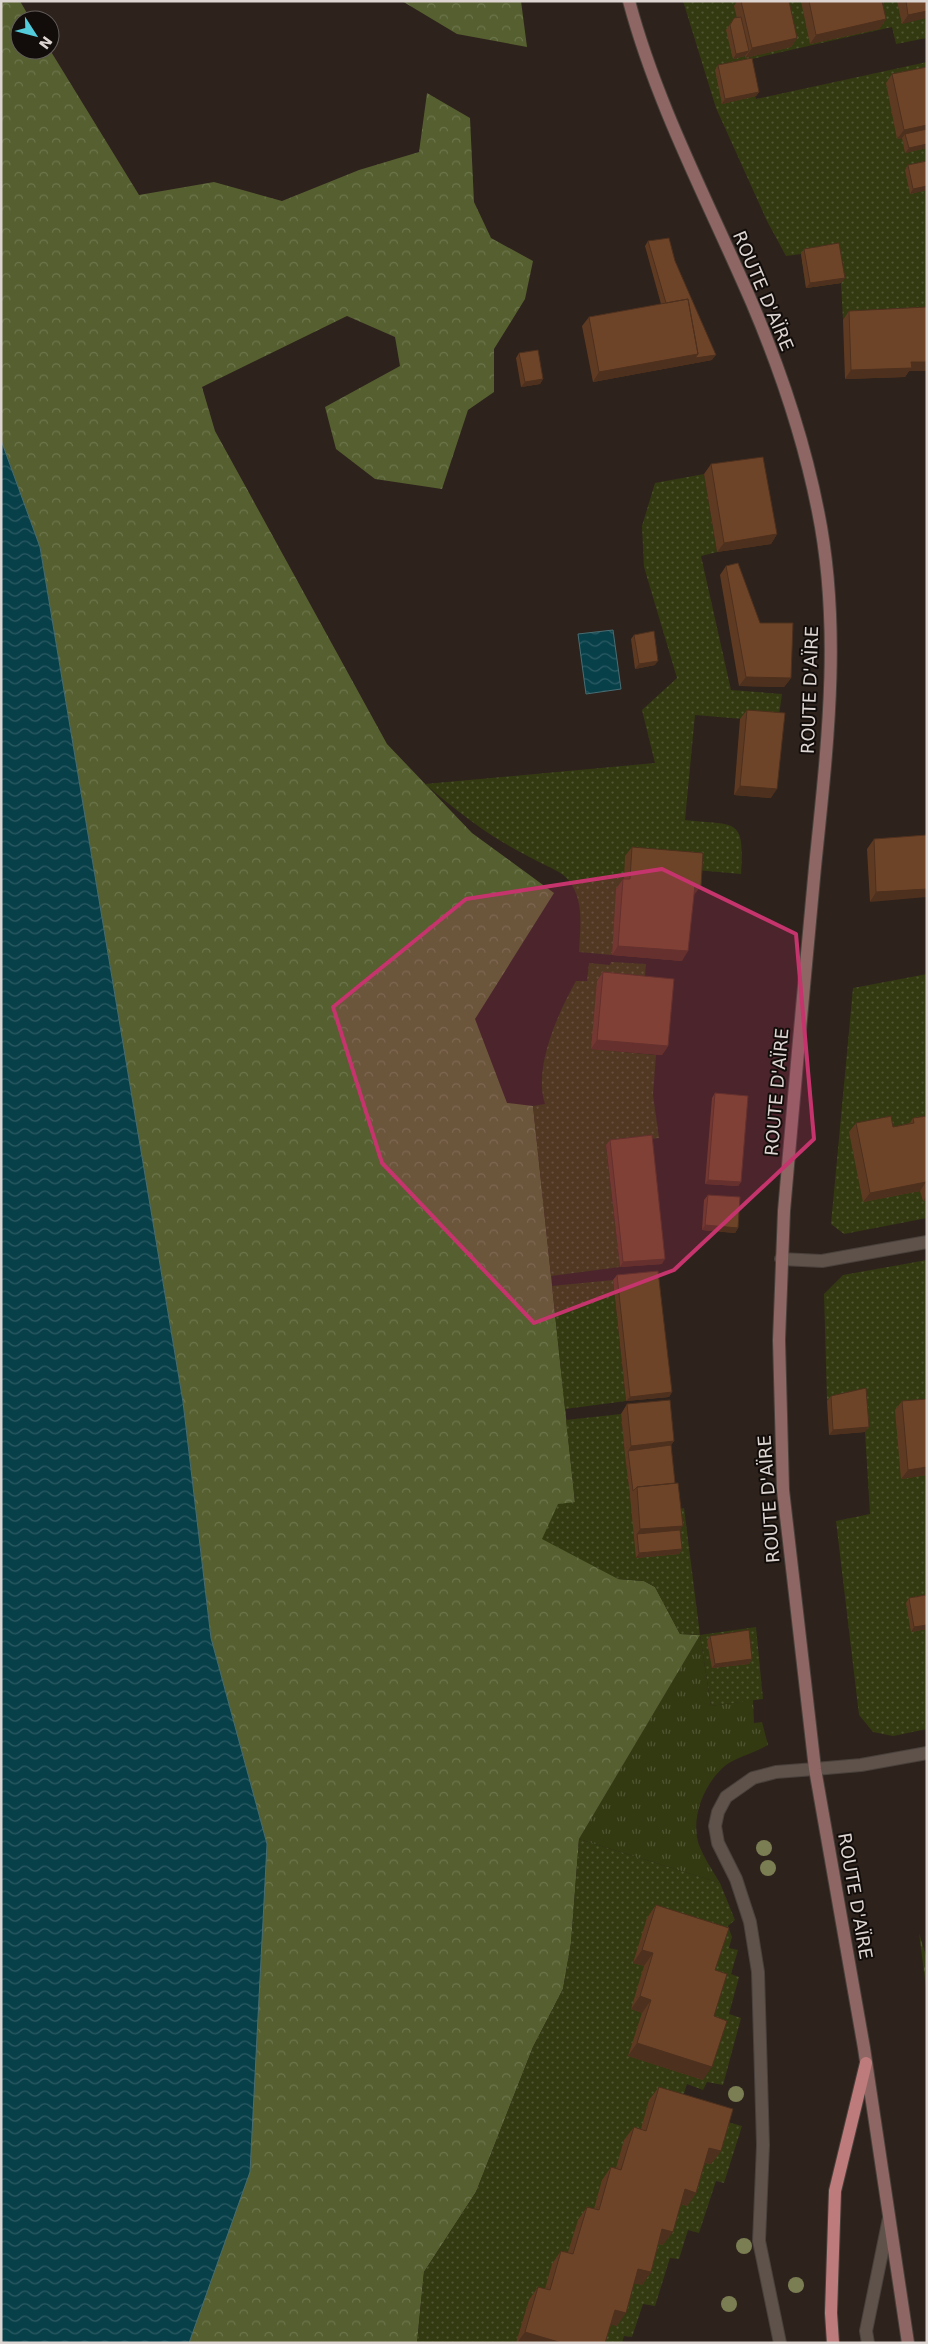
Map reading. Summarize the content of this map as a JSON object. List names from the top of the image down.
{
  "streets": {
    "street": ["ROUTE D'AÏRE"]
  },
  "north": "bottom right"
}
